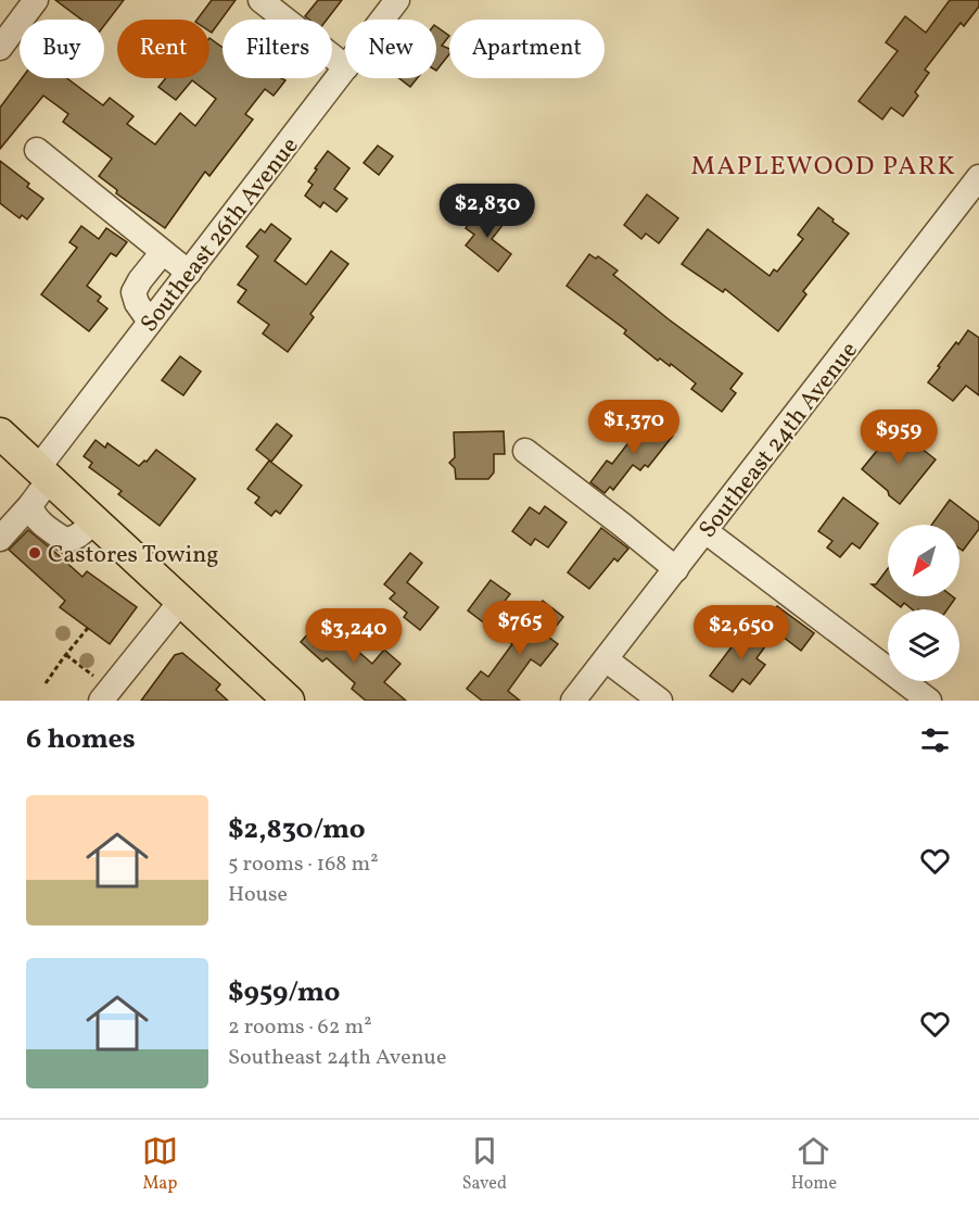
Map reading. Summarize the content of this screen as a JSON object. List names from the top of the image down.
{
  "streets": {
    "street": ["Southeast 26th Avenue", "Southeast 24th Avenue"]
  },
  "districts": ["MAPLEWOOD PARK"],
  "places": ["Castores Towing"],
  "north": "bottom left",
  "page": {
    "chip": [
      "Buy",
      "Rent",
      "Filters",
      "New",
      "Apartment"
    ],
    "price": [
      "$2,830",
      "$1,370",
      "$959",
      "$765",
      "$2,650",
      "$3,240"
    ],
    "heading": "6 homes",
    "list": [
      {
        "name": "$2,830/mo",
        "note": "5 rooms · 168 m² · House"
      },
      {
        "name": "$959/mo",
        "note": "2 rooms · 62 m² · Southeast 24th Avenue"
      }
    ],
    "tabs": ["Map", "Saved", "Home"]
  }
}
